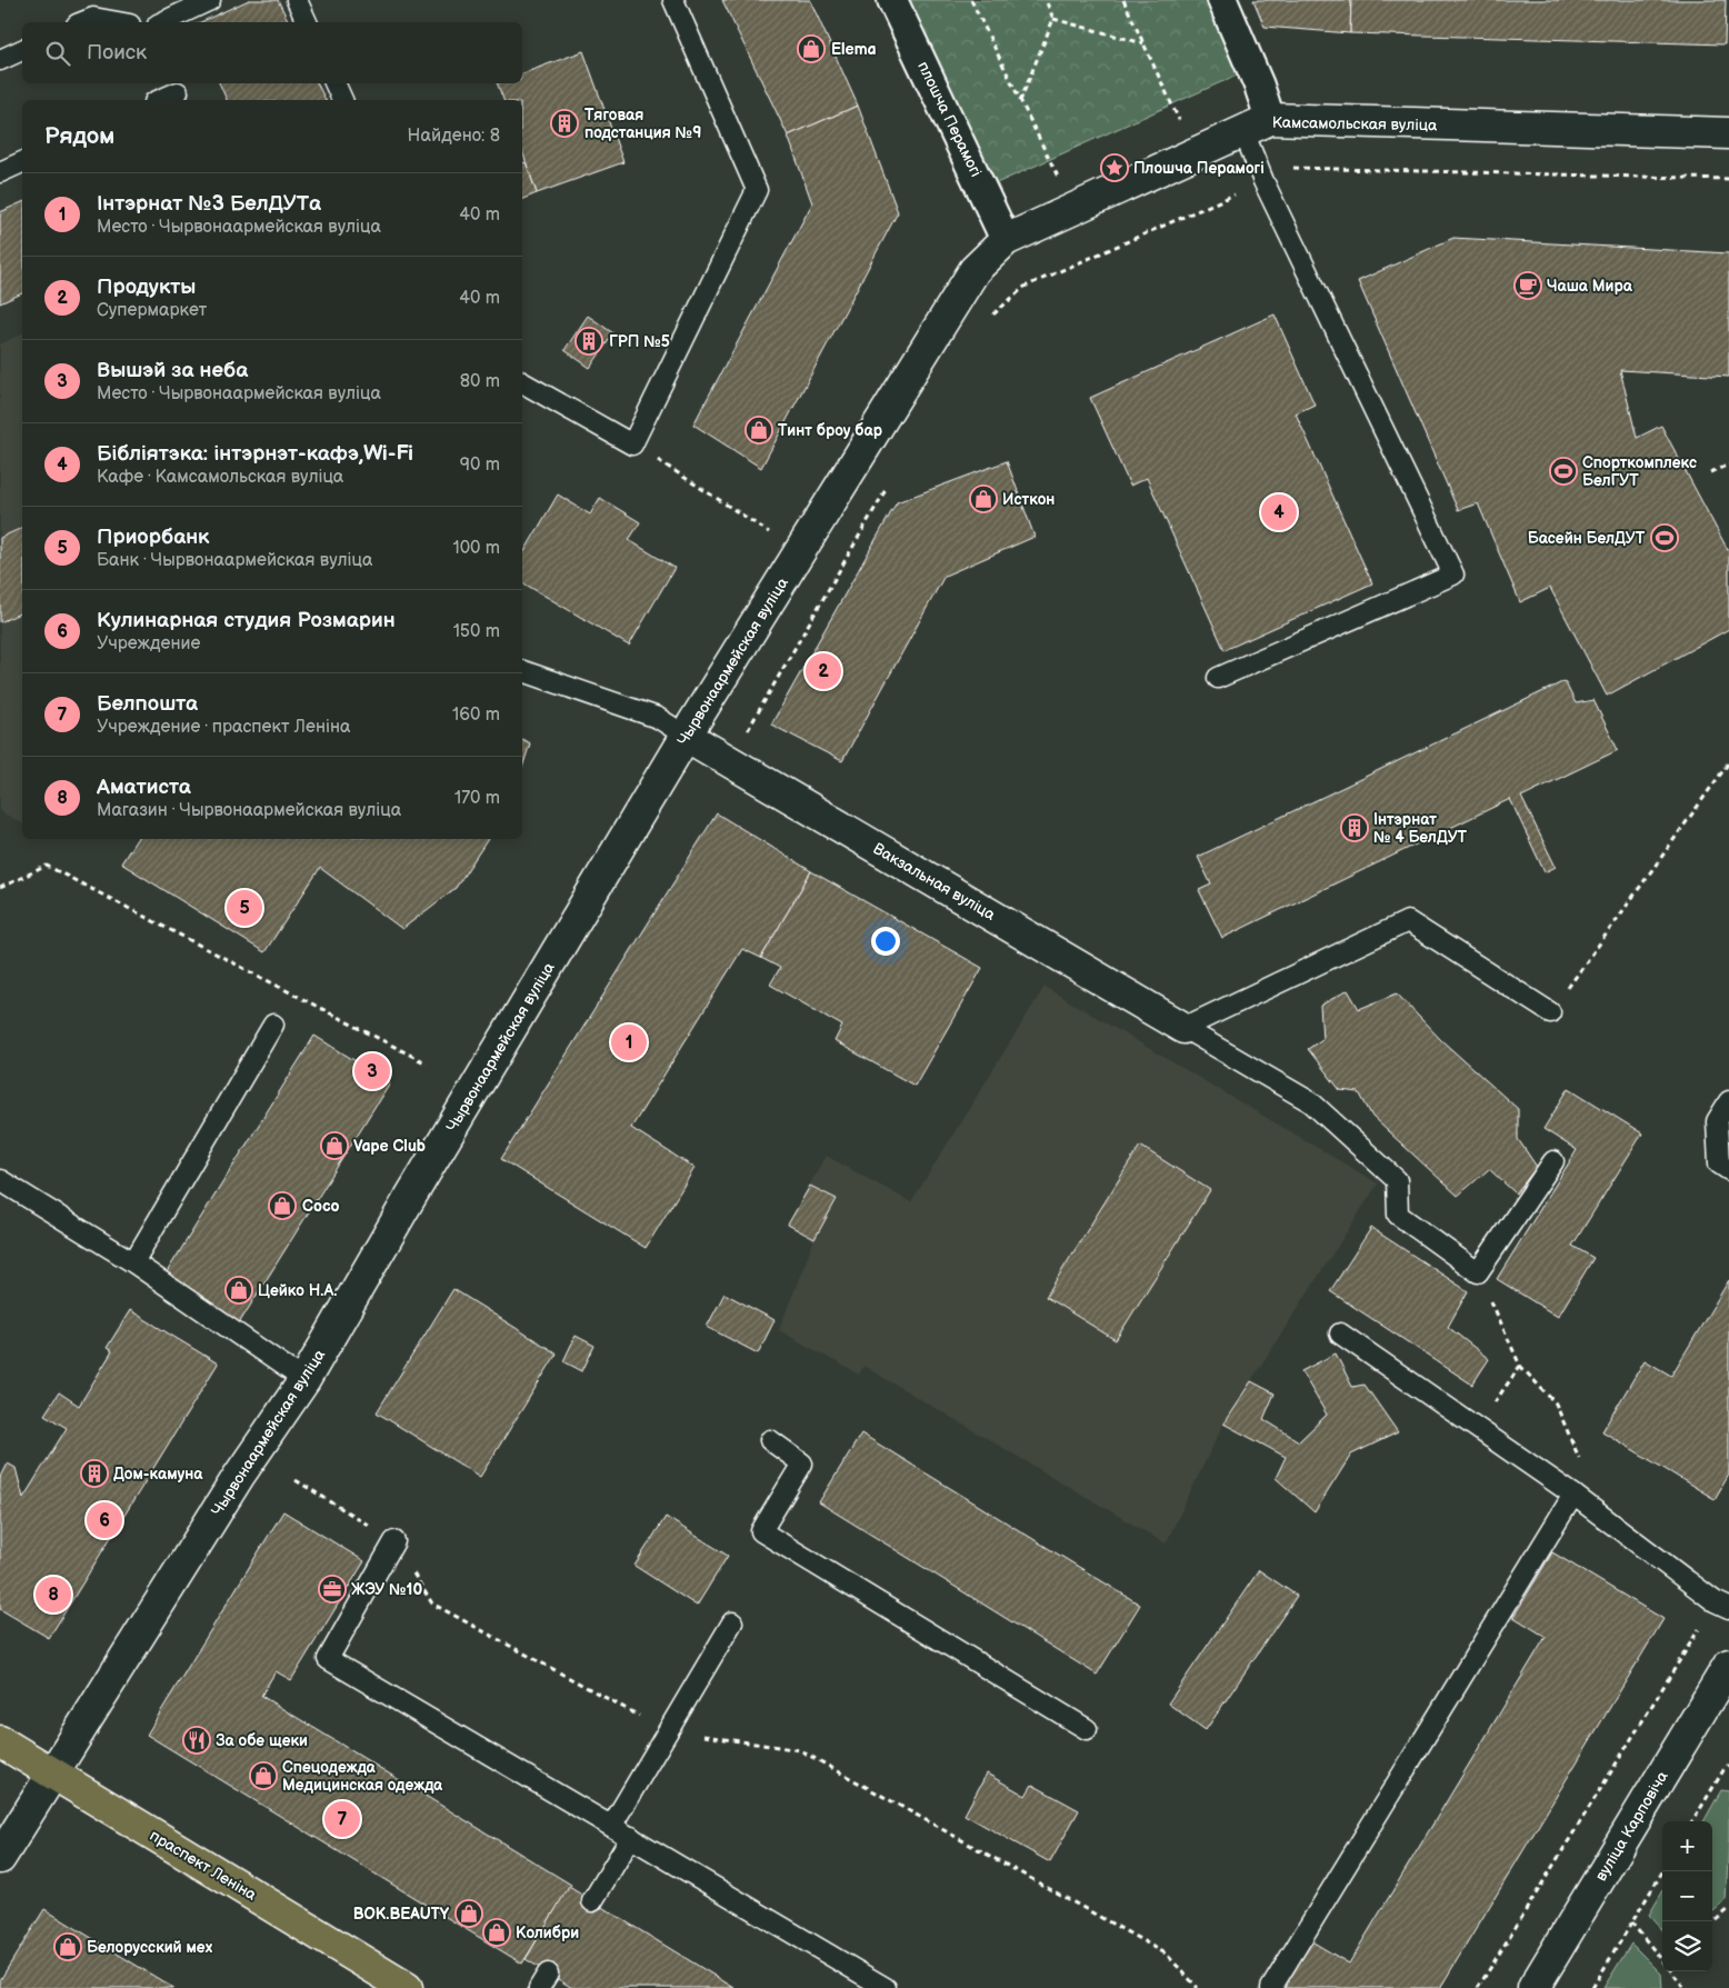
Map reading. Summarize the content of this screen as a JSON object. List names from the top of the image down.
{
  "streets": {
    "main road": ["праспект Леніна"],
    "street": [
      "плошча Перамогі",
      "Камсамольская вуліца",
      "Чырвонаармейская вуліца",
      "Вакзальная вуліца",
      "вуліца Карповіча"
    ]
  },
  "crossings": [
    ["плошча Перамогі", "Камсамольская вуліца"],
    ["плошча Перамогі", "Чырвонаармейская вуліца"],
    ["Камсамольская вуліца", "Чырвонаармейская вуліца"],
    ["Чырвонаармейская вуліца", "Вакзальная вуліца"],
    ["Чырвонаармейская вуліца", "праспект Леніна"]
  ],
  "places": {
    "shop": [
      "Elema",
      "Тинт броу бар",
      "Исткон",
      "Vape Club",
      "Coco",
      "Цейко Н.А.",
      "Спецодежда Медицинская одежда",
      "BOK.BEAUTY",
      "Колибри",
      "Белорусский мех"
    ],
    "building": [
      "Тяговая подстанция №9",
      "ГРП №5",
      "Інтэрнат № 4 БелДУТ",
      "Дом-камуна"
    ],
    "place": ["Плошча Перамогі"],
    "cafe": ["Чаша Мира"],
    "sports": ["Спорткомплекс БелГУТ", "Басейн БелДУТ"],
    "office": ["ЖЭУ №10"],
    "restaurant": ["За обе щеки"]
  },
  "page": {
    "search": "Поиск",
    "heading": ["Рядом", "Найдено: 8"],
    "list": [
      {
        "mark": "1",
        "name": "Інтэрнат №3 БелДУТа",
        "note": "Место · Чырвонаармейская вуліца",
        "value": "40 m"
      },
      {
        "mark": "2",
        "name": "Продукты",
        "note": "Супермаркет",
        "value": "40 m"
      },
      {
        "mark": "3",
        "name": "Вышэй за неба",
        "note": "Место · Чырвонаармейская вуліца",
        "value": "80 m"
      },
      {
        "mark": "4",
        "name": "Бібліятэка: інтэрнэт-кафэ,Wi-Fi",
        "note": "Кафе · Камсамольская вуліца",
        "value": "90 m"
      },
      {
        "mark": "5",
        "name": "Приорбанк",
        "note": "Банк · Чырвонаармейская вуліца",
        "value": "100 m"
      },
      {
        "mark": "6",
        "name": "Кулинарная студия Розмарин",
        "note": "Учреждение",
        "value": "150 m"
      },
      {
        "mark": "7",
        "name": "Белпошта",
        "note": "Учреждение · праспект Леніна",
        "value": "160 m"
      },
      {
        "mark": "8",
        "name": "Аматиста",
        "note": "Магазин · Чырвонаармейская вуліца",
        "value": "170 m"
      }
    ],
    "pins": [
      "4",
      "2",
      "5",
      "1",
      "3",
      "6",
      "8",
      "7"
    ],
    "map_buttons": ["+", "−"]
  }
}
